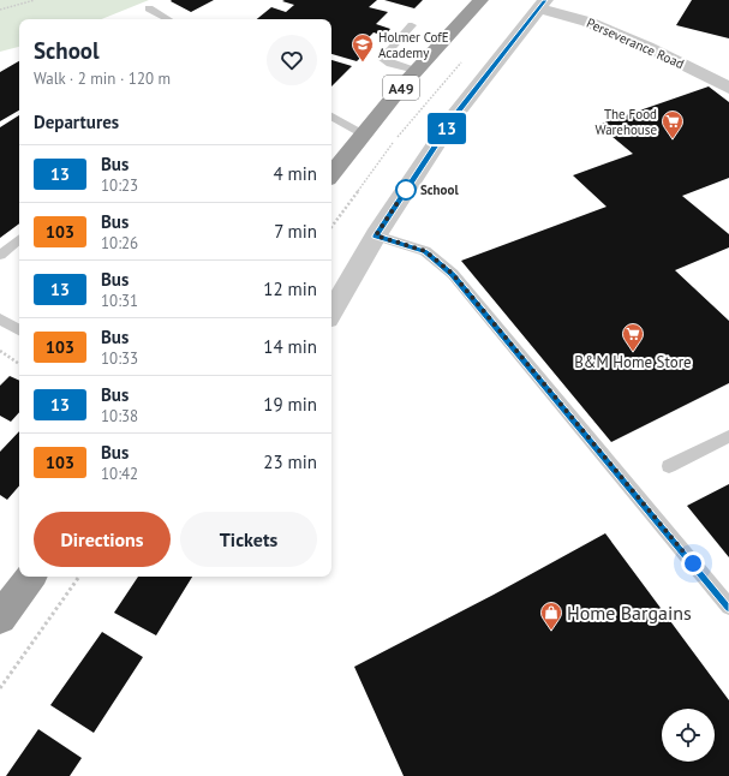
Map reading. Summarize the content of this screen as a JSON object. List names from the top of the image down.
{
  "streets": {
    "highway": ["A49"],
    "street": ["Perseverance Road"]
  },
  "places": {
    "school or university": ["Holmer CofE Academy"],
    "supermarket": ["The Food Warehouse", "B&M Home Store"],
    "other": ["School"],
    "shop": ["Home Bargains"]
  },
  "lines": ["bus line 13"],
  "page": {
    "on_map": "13",
    "heading": [
      ["School", "Walk · 2 min · 120 m"],
      "Departures"
    ],
    "list": [
      {
        "mark": "13",
        "name": "Bus",
        "note": "10:23",
        "value": "4 min"
      },
      {
        "mark": "103",
        "name": "Bus",
        "note": "10:26",
        "value": "7 min"
      },
      {
        "mark": "13",
        "name": "Bus",
        "note": "10:31",
        "value": "12 min"
      },
      {
        "mark": "103",
        "name": "Bus",
        "note": "10:33",
        "value": "14 min"
      },
      {
        "mark": "13",
        "name": "Bus",
        "note": "10:38",
        "value": "19 min"
      },
      {
        "mark": "103",
        "name": "Bus",
        "note": "10:42",
        "value": "23 min"
      }
    ],
    "buttons": ["Directions", "Tickets"]
  }
}
